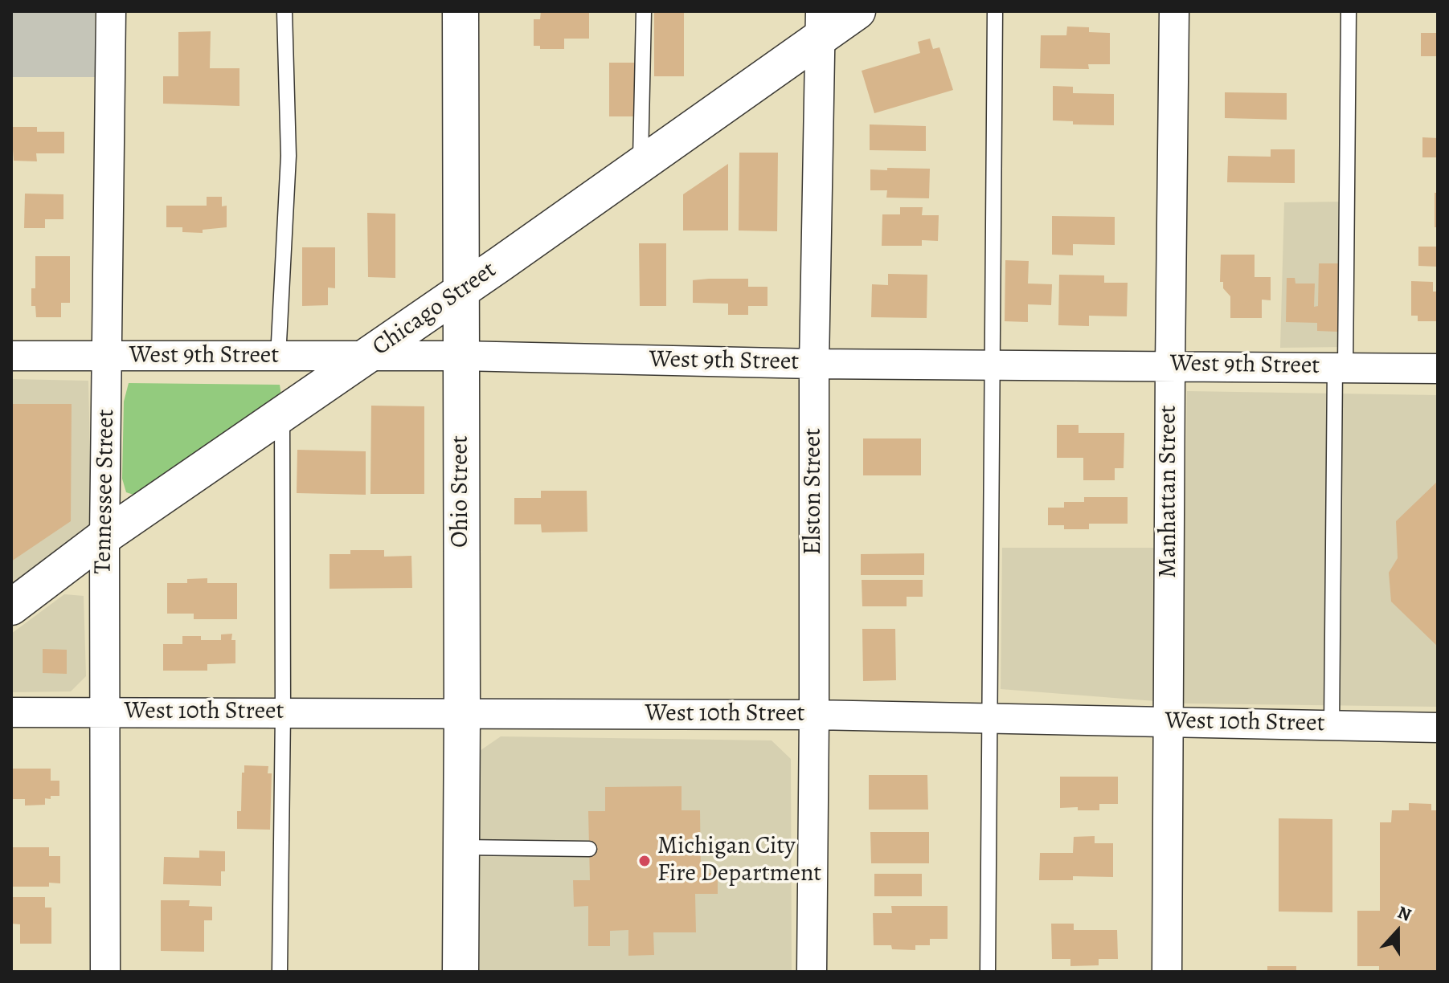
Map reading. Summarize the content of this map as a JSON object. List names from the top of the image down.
{
  "streets": {
    "street": [
      "Chicago Street",
      "West 9th Street",
      "Tennessee Street",
      "Ohio Street",
      "Elston Street",
      "Manhattan Street",
      "West 10th Street"
    ]
  },
  "crossings": [
    ["Chicago Street", "West 9th Street"],
    ["Chicago Street", "Tennessee Street"],
    ["Chicago Street", "Ohio Street"],
    ["Chicago Street", "Elston Street"],
    ["West 9th Street", "Tennessee Street"],
    ["West 9th Street", "Ohio Street"],
    ["West 9th Street", "Elston Street"],
    ["West 9th Street", "Manhattan Street"],
    ["Tennessee Street", "West 10th Street"],
    ["Ohio Street", "West 10th Street"],
    ["Elston Street", "West 10th Street"],
    ["Manhattan Street", "West 10th Street"]
  ],
  "places": ["Michigan City Fire Department"],
  "north": "top"
}
